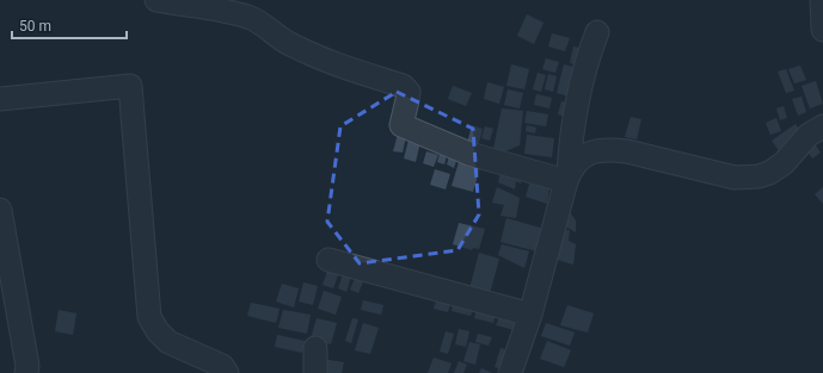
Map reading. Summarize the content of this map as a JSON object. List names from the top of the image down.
{
  "scale_bar": "50 m"
}
